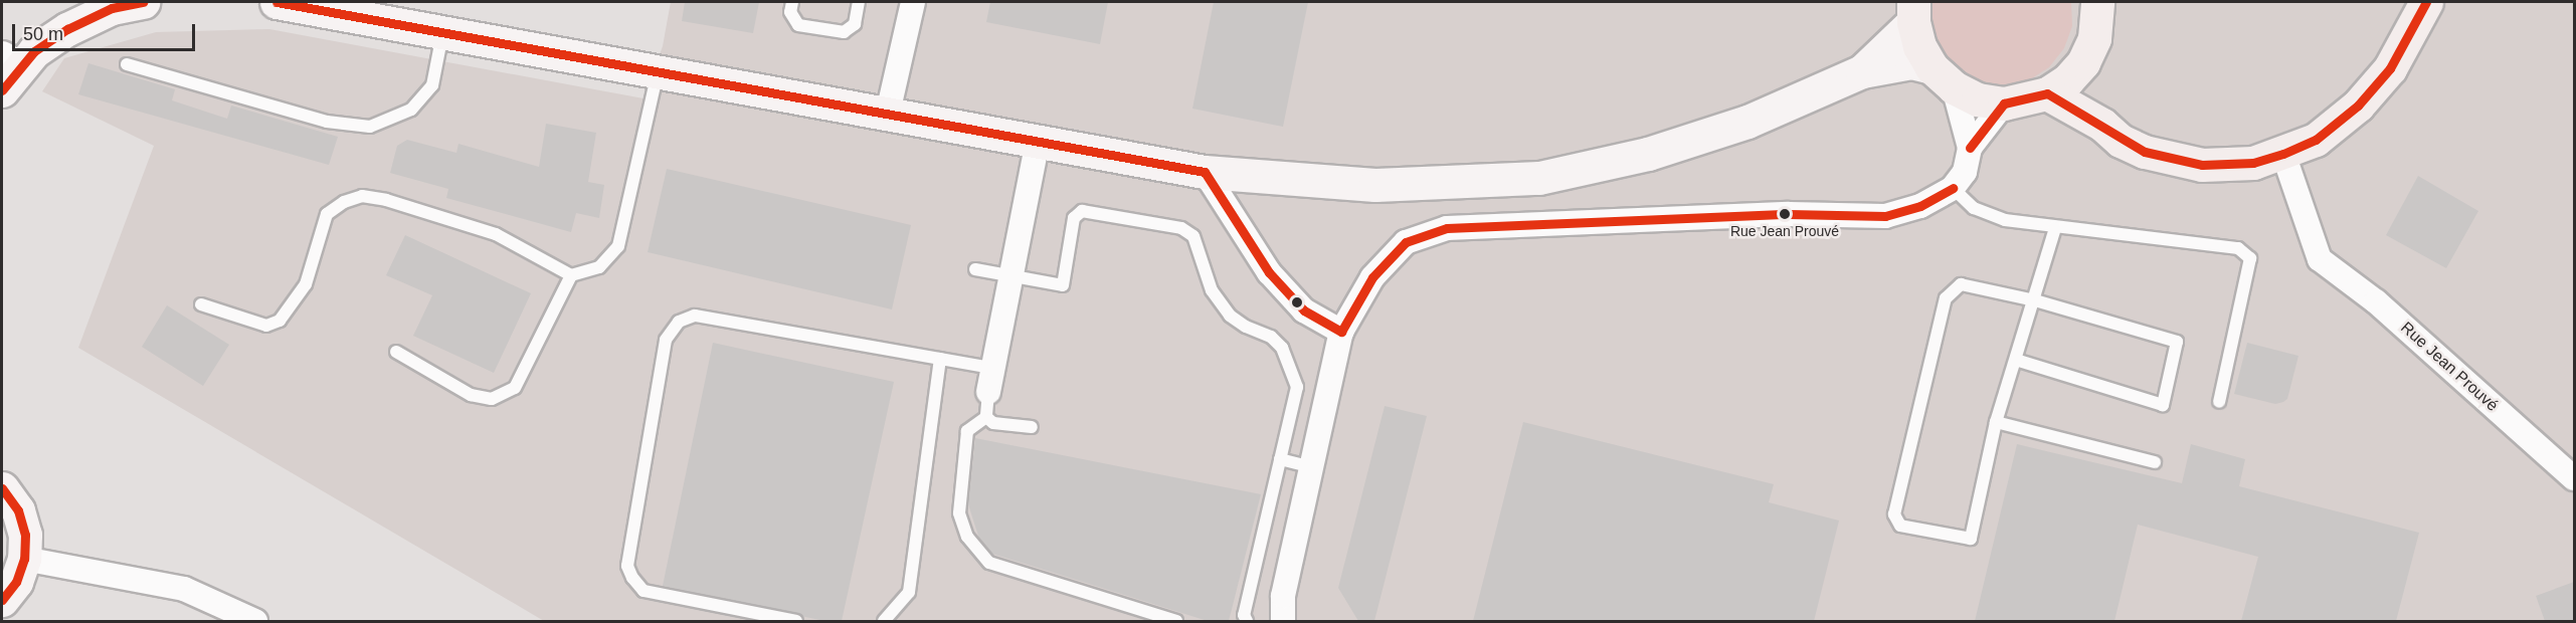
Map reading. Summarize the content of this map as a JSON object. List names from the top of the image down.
{
  "streets": {
    "street": ["Rue Jean Prouvé"]
  },
  "places": ["Rue Jean Prouvé"],
  "scale_bar": "50 m"
}
